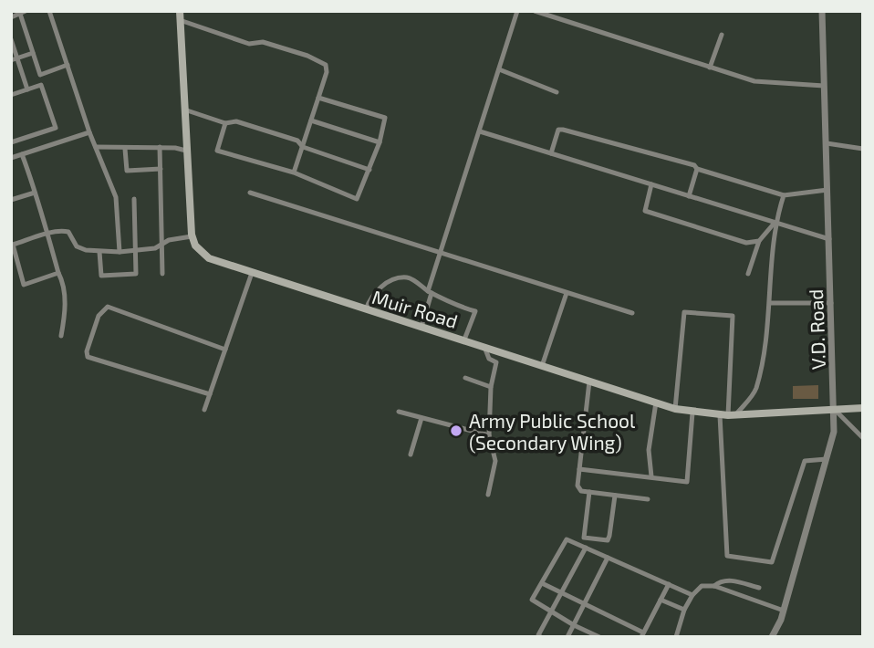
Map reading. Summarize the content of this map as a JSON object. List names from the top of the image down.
{
  "streets": {
    "main road": ["Muir Road"],
    "street": ["V.D. Road"]
  },
  "crossings": [
    ["Muir Road", "V.D. Road"]
  ],
  "places": ["Army Public School (Secondary Wing)"]
}
